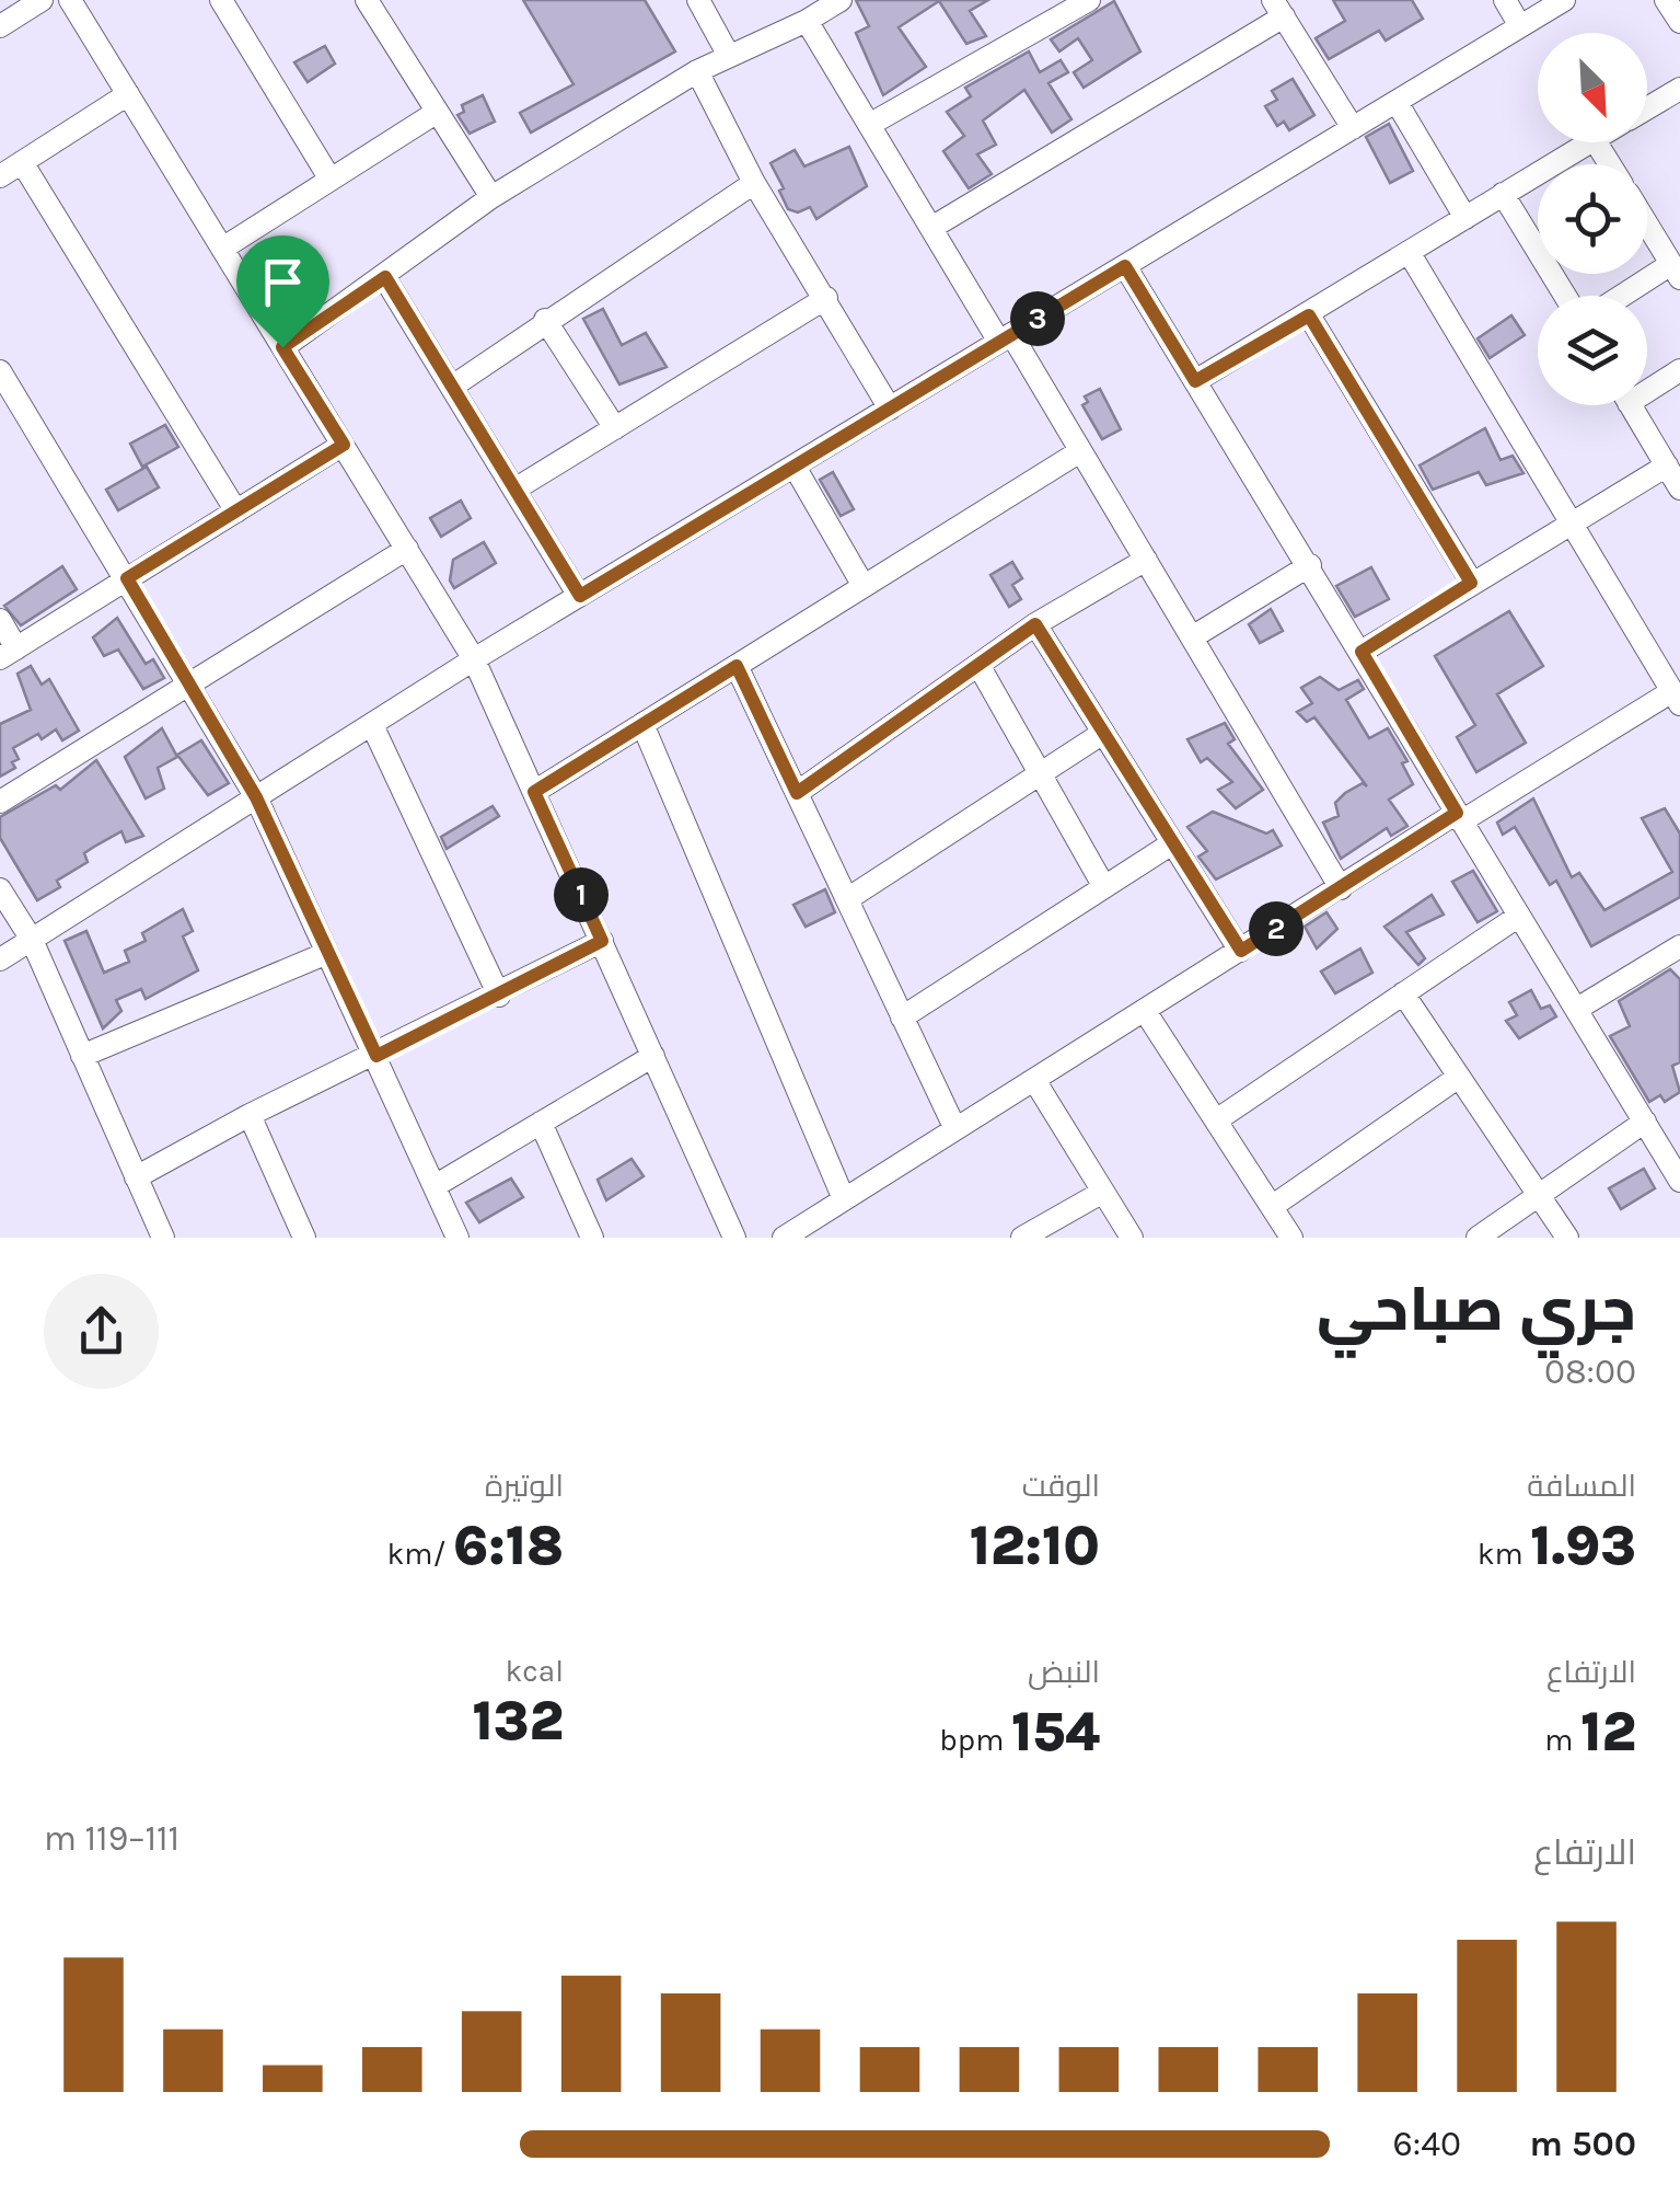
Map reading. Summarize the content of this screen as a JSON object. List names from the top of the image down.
{
  "north": "bottom right",
  "page": {
    "pins": ["3", "1", "2"],
    "heading": ["جري صباحي", "08:00"],
    "stats": [
      ["المسافة", "1.93 km"],
      ["الوقت", "12:10"],
      ["الوتيرة", "6:18 /km"],
      ["الارتفاع", "12 m"],
      ["النبض", "154 bpm"],
      ["kcal", "132"]
    ],
    "chart": ["الارتفاع", "111–119 m"],
    "list": [
      {
        "name": "500 m",
        "note": "6:40"
      }
    ]
  }
}
